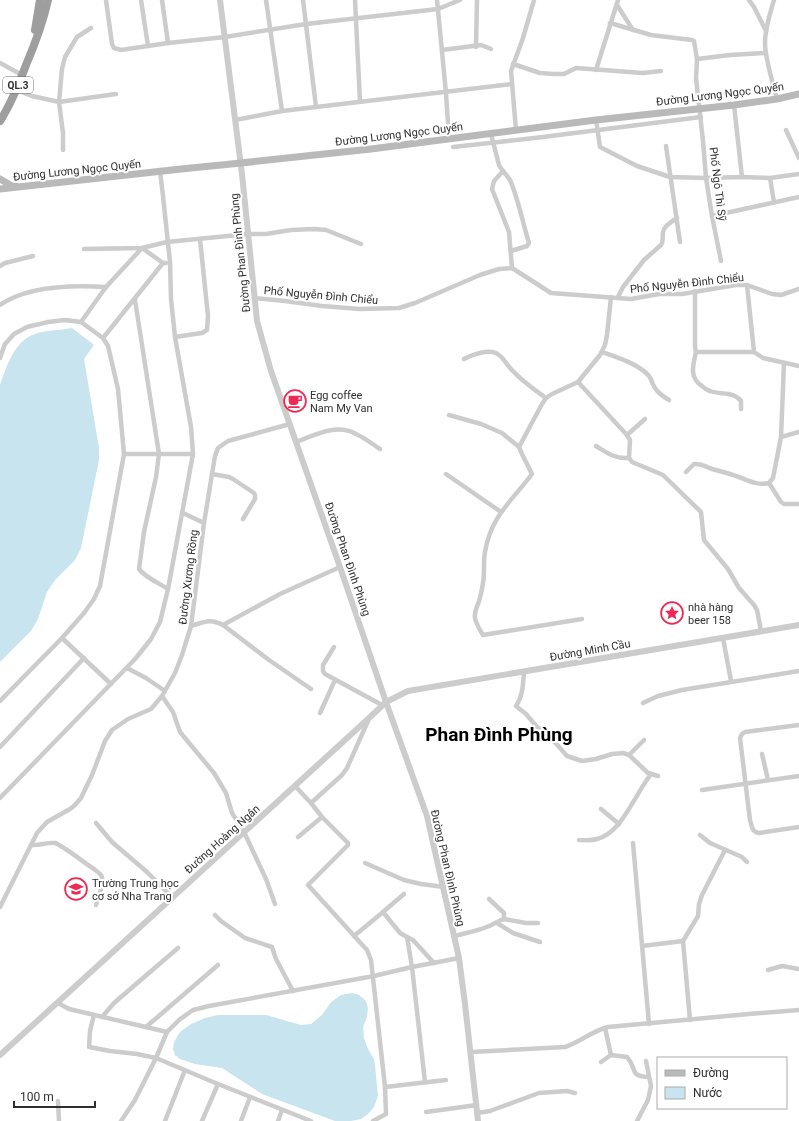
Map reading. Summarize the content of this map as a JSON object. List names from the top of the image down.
{
  "streets": {
    "highway": ["QL.3"],
    "main road": ["Đường Lương Ngọc Quyến"],
    "street": [
      "Phố Ngô Thì Sỹ",
      "Đường Phan Đình Phùng",
      "Phố Nguyễn Đình Chiểu",
      "Đường Xương Rồng",
      "Đường Minh Cầu",
      "Đường Hoàng Ngân"
    ]
  },
  "crossings": [
    ["Đường Lương Ngọc Quyến", "Phố Ngô Thì Sỹ"],
    ["Đường Lương Ngọc Quyến", "Đường Phan Đình Phùng"],
    ["Đường Phan Đình Phùng", "Phố Nguyễn Đình Chiểu"],
    ["Đường Phan Đình Phùng", "Đường Xương Rồng"],
    ["Đường Phan Đình Phùng", "Đường Minh Cầu"],
    ["Đường Phan Đình Phùng", "Đường Hoàng Ngân"],
    ["Đường Minh Cầu", "Đường Hoàng Ngân"]
  ],
  "districts": ["Phan Đình Phùng"],
  "places": {
    "cafe": ["Egg coffee Nam My Van"],
    "place": ["nhà hàng beer 158"],
    "school or university": ["Trường Trung học cơ sở Nha Trang"]
  },
  "legend": ["Đường", "Nước"],
  "scale_bar": "100 m"
}
